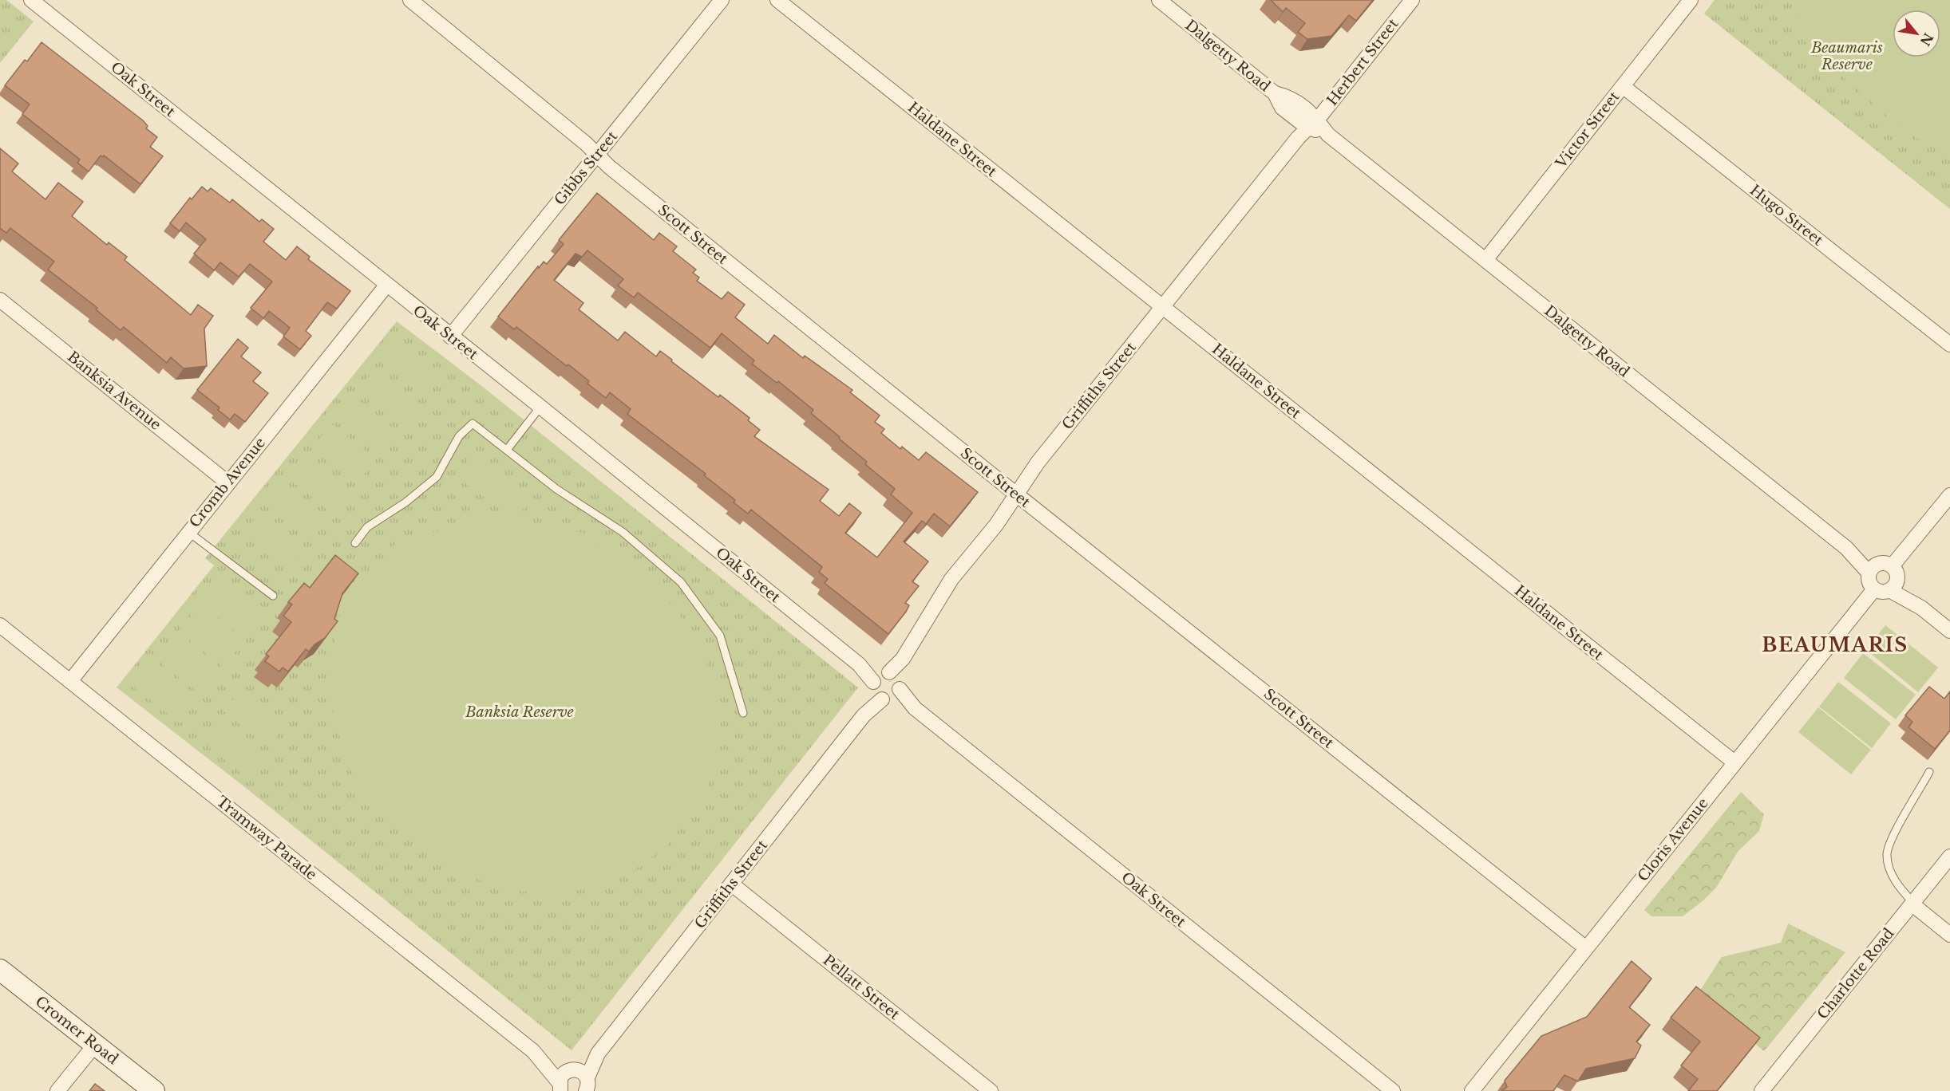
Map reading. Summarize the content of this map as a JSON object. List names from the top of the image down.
{
  "streets": {
    "street": [
      "Dalgetty Road",
      "Herbert Street",
      "Oak Street",
      "Victor Street",
      "Haldane Street",
      "Gibbs Street",
      "Hugo Street",
      "Scott Street",
      "Griffiths Street",
      "Banksia Avenue",
      "Cromb Avenue",
      "Tramway Parade",
      "Cloris Avenue",
      "Charlotte Road",
      "Pellatt Street",
      "Cromer Road"
    ]
  },
  "crossings": [
    ["Dalgetty Road", "Herbert Street"],
    ["Dalgetty Road", "Victor Street"],
    ["Dalgetty Road", "Griffiths Street"],
    ["Dalgetty Road", "Cloris Avenue"],
    ["Herbert Street", "Griffiths Street"],
    ["Oak Street", "Gibbs Street"],
    ["Oak Street", "Griffiths Street"],
    ["Oak Street", "Cromb Avenue"],
    ["Victor Street", "Hugo Street"],
    ["Haldane Street", "Griffiths Street"],
    ["Haldane Street", "Cloris Avenue"],
    ["Gibbs Street", "Scott Street"],
    ["Scott Street", "Griffiths Street"],
    ["Scott Street", "Cloris Avenue"],
    ["Griffiths Street", "Tramway Parade"],
    ["Griffiths Street", "Pellatt Street"],
    ["Banksia Avenue", "Cromb Avenue"],
    ["Cromb Avenue", "Tramway Parade"]
  ],
  "districts": ["BEAUMARIS"],
  "parks": ["Beaumaris Reserve", "Banksia Reserve"],
  "north": "bottom right"
}
